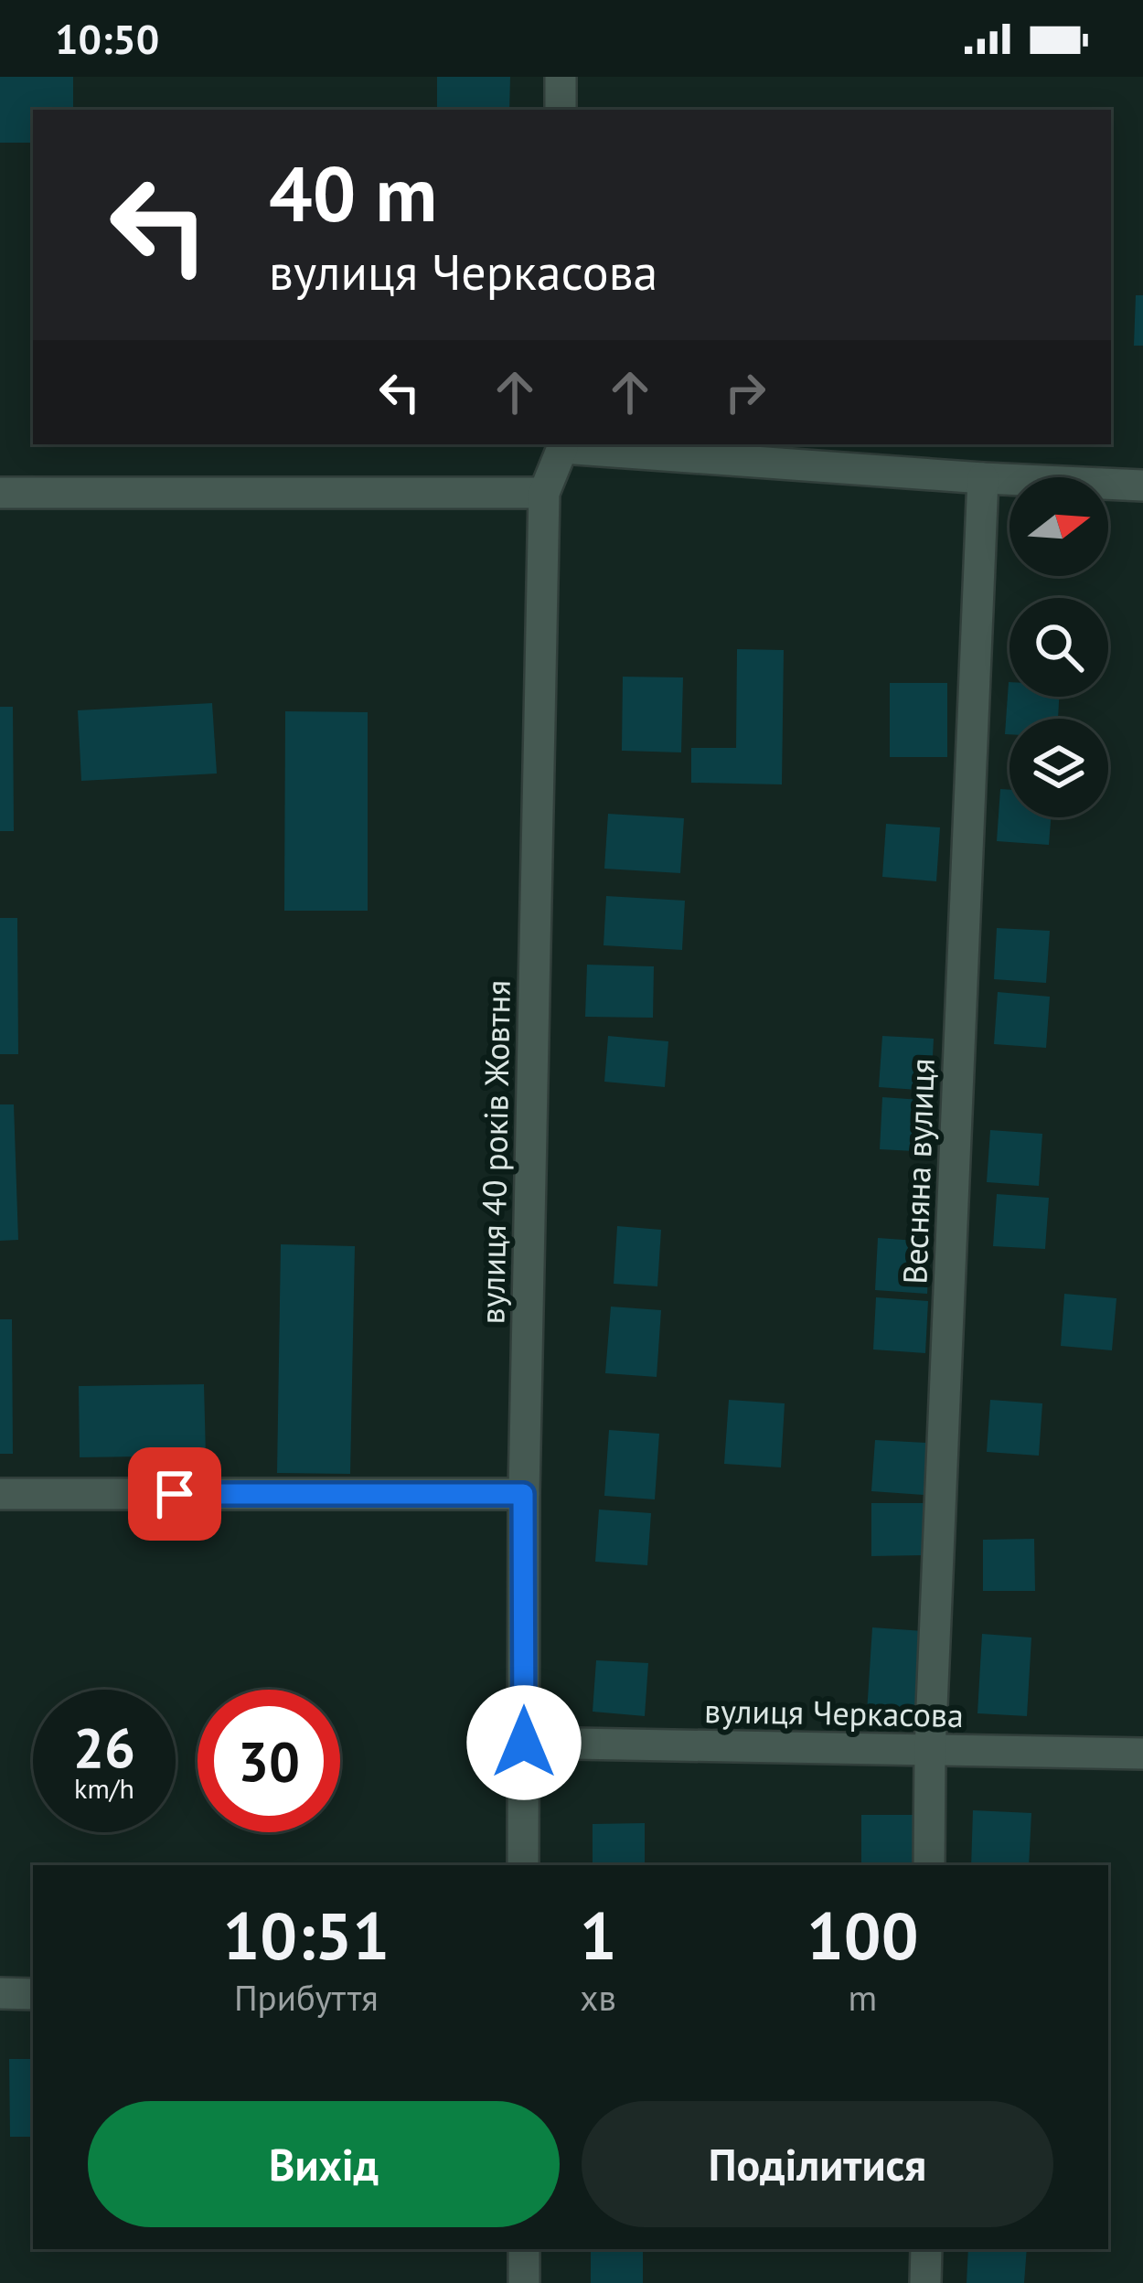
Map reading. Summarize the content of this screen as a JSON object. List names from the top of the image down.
{
  "streets": {
    "street": ["вулиця 40 років Жовтня", "Весняна вулиця", "вулиця Черкасова"]
  },
  "crossings": [
    ["вулиця 40 років Жовтня", "вулиця Черкасова"],
    ["Весняна вулиця", "вулиця Черкасова"]
  ],
  "north": "right",
  "page": {
    "status": "10:50",
    "turn": ["40 m", "вулиця Черкасова"],
    "speed": "26 km/h",
    "limit": "30",
    "eta": [
      "10:51",
      "Прибуття",
      "1",
      "хв",
      "100",
      "m"
    ],
    "buttons": ["Вихід", "Поділитися"]
  }
}
